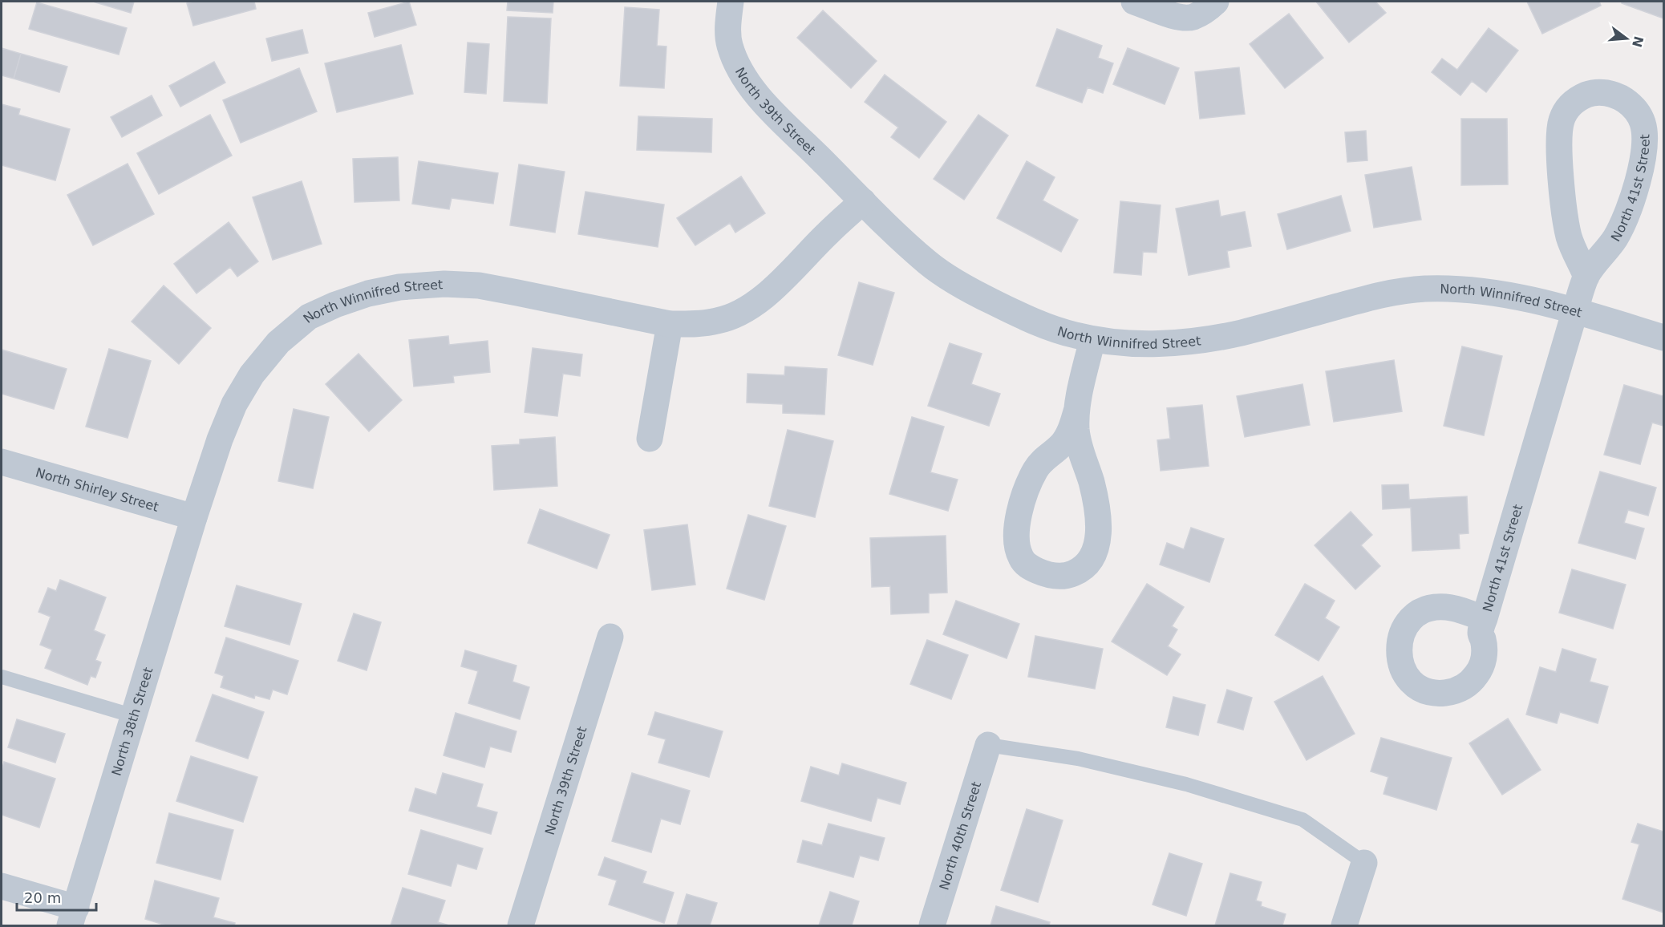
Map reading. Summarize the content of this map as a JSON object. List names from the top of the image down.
{
  "streets": {
    "street": [
      "North 39th Street",
      "North 41st Street",
      "North Winnifred Street",
      "North Shirley Street",
      "North 38th Street",
      "North 40th Street"
    ]
  },
  "crossings": [
    ["North 39th Street", "North Winnifred Street"],
    ["North 41st Street", "North Winnifred Street"],
    ["North Winnifred Street", "North Shirley Street"],
    ["North Winnifred Street", "North 38th Street"],
    ["North Shirley Street", "North 38th Street"]
  ],
  "scale_bar": "20 m",
  "north": "right"
}
